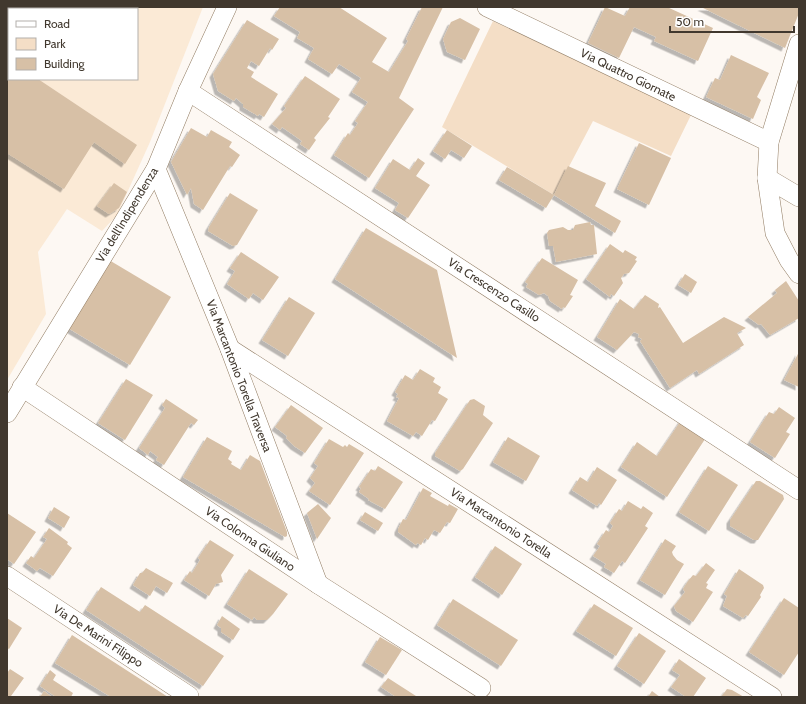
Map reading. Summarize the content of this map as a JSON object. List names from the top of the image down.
{
  "streets": {
    "street": [
      "Via Quattro Giornate",
      "Via dell'Indipendenza",
      "Via Crescenzo Casillo",
      "Via Marcantonio Torella Traversa",
      "Via Marcantonio Torella",
      "Via Colonna Giuliano",
      "Via De Marini Filippo"
    ]
  },
  "crossings": [
    ["Via dell'Indipendenza", "Via Crescenzo Casillo"],
    ["Via dell'Indipendenza", "Via Marcantonio Torella Traversa"],
    ["Via dell'Indipendenza", "Via Colonna Giuliano"],
    ["Via Marcantonio Torella Traversa", "Via Marcantonio Torella"],
    ["Via Marcantonio Torella Traversa", "Via Colonna Giuliano"]
  ],
  "legend": ["Road", "Park", "Building"],
  "scale_bar": "50 m"
}
